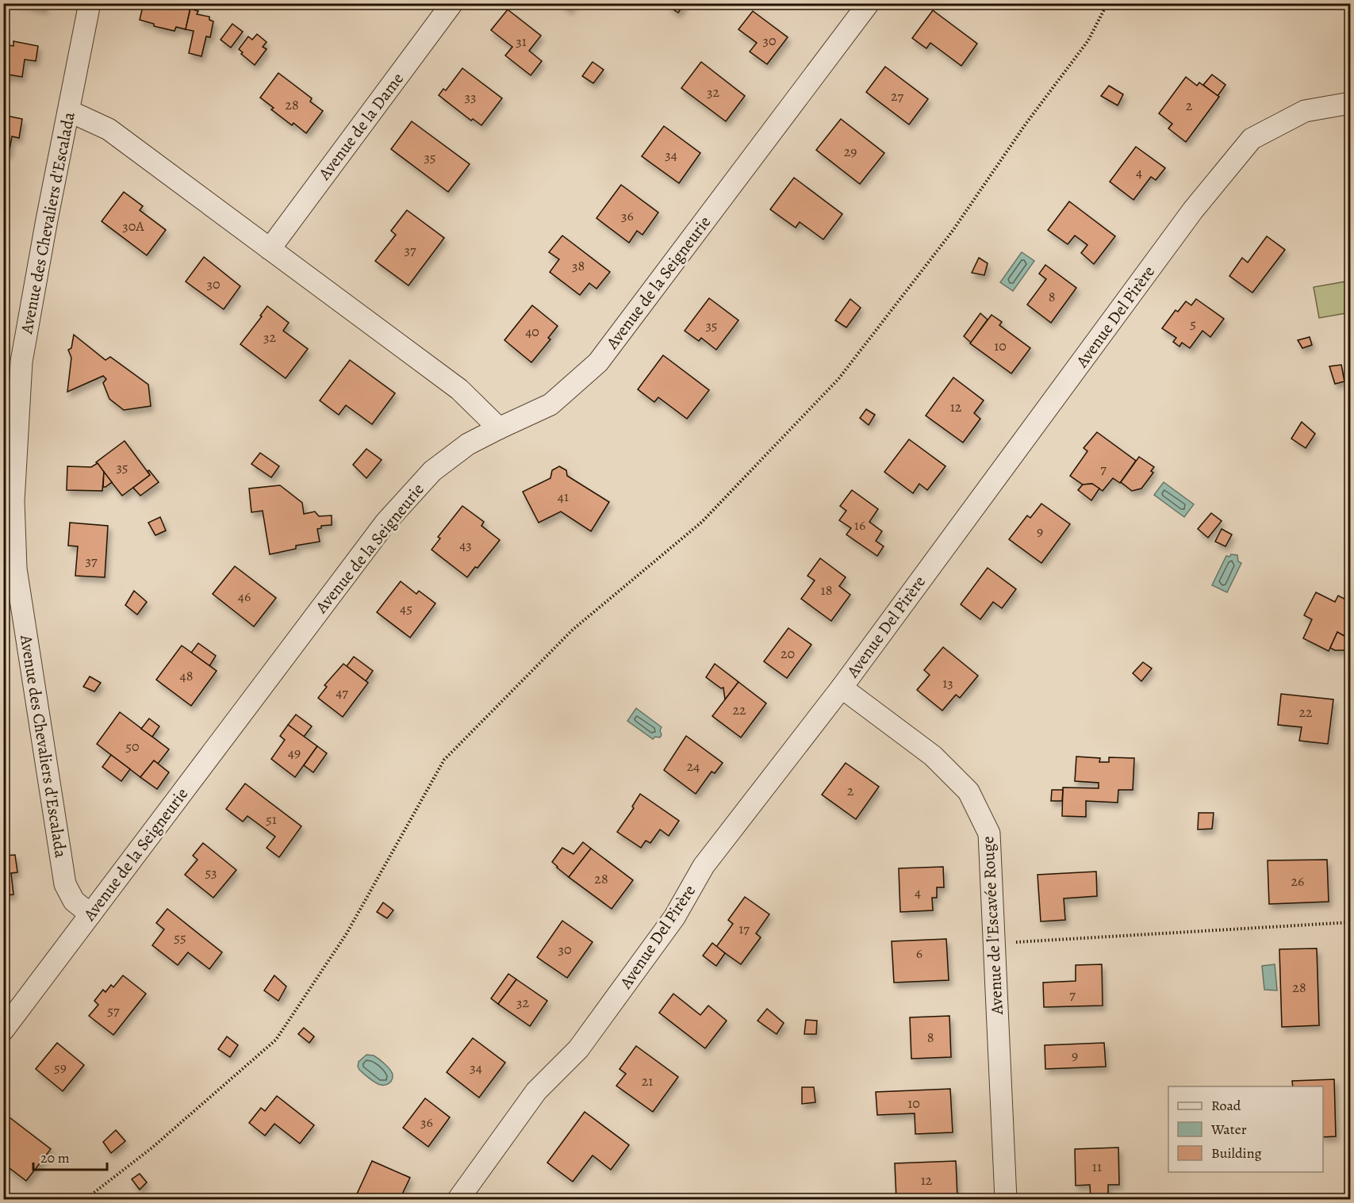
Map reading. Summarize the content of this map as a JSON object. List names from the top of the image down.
{
  "streets": {
    "street": [
      "Avenue de la Dame",
      "Avenue des Chevaliers d'Escalada",
      "Avenue de la Seigneurie",
      "Avenue Del Pirère",
      "Avenue de l'Escavée Rouge"
    ]
  },
  "crossings": [
    ["Avenue des Chevaliers d'Escalada", "Avenue de la Seigneurie"],
    ["Avenue Del Pirère", "Avenue de l'Escavée Rouge"]
  ],
  "house_numbers": [
    "30",
    "31",
    "32",
    "27",
    "33",
    "28",
    "2",
    "29",
    "34",
    "35",
    "4",
    "36",
    "30A",
    "37",
    "38",
    "30",
    "8",
    "5",
    "35",
    "40",
    "32",
    "10",
    "12",
    "35",
    "7",
    "41",
    "16",
    "9",
    "43",
    "37",
    "18",
    "46",
    "45",
    "20",
    "48",
    "13",
    "47",
    "22",
    "22",
    "50",
    "49",
    "24",
    "2",
    "51",
    "53",
    "28",
    "26",
    "4",
    "17",
    "55",
    "30",
    "6",
    "28",
    "7",
    "32",
    "57",
    "8",
    "9",
    "59",
    "34",
    "21",
    "10",
    "36",
    "11",
    "12"
  ],
  "legend": ["Road", "Water", "Building"],
  "scale_bar": "20 m"
}
